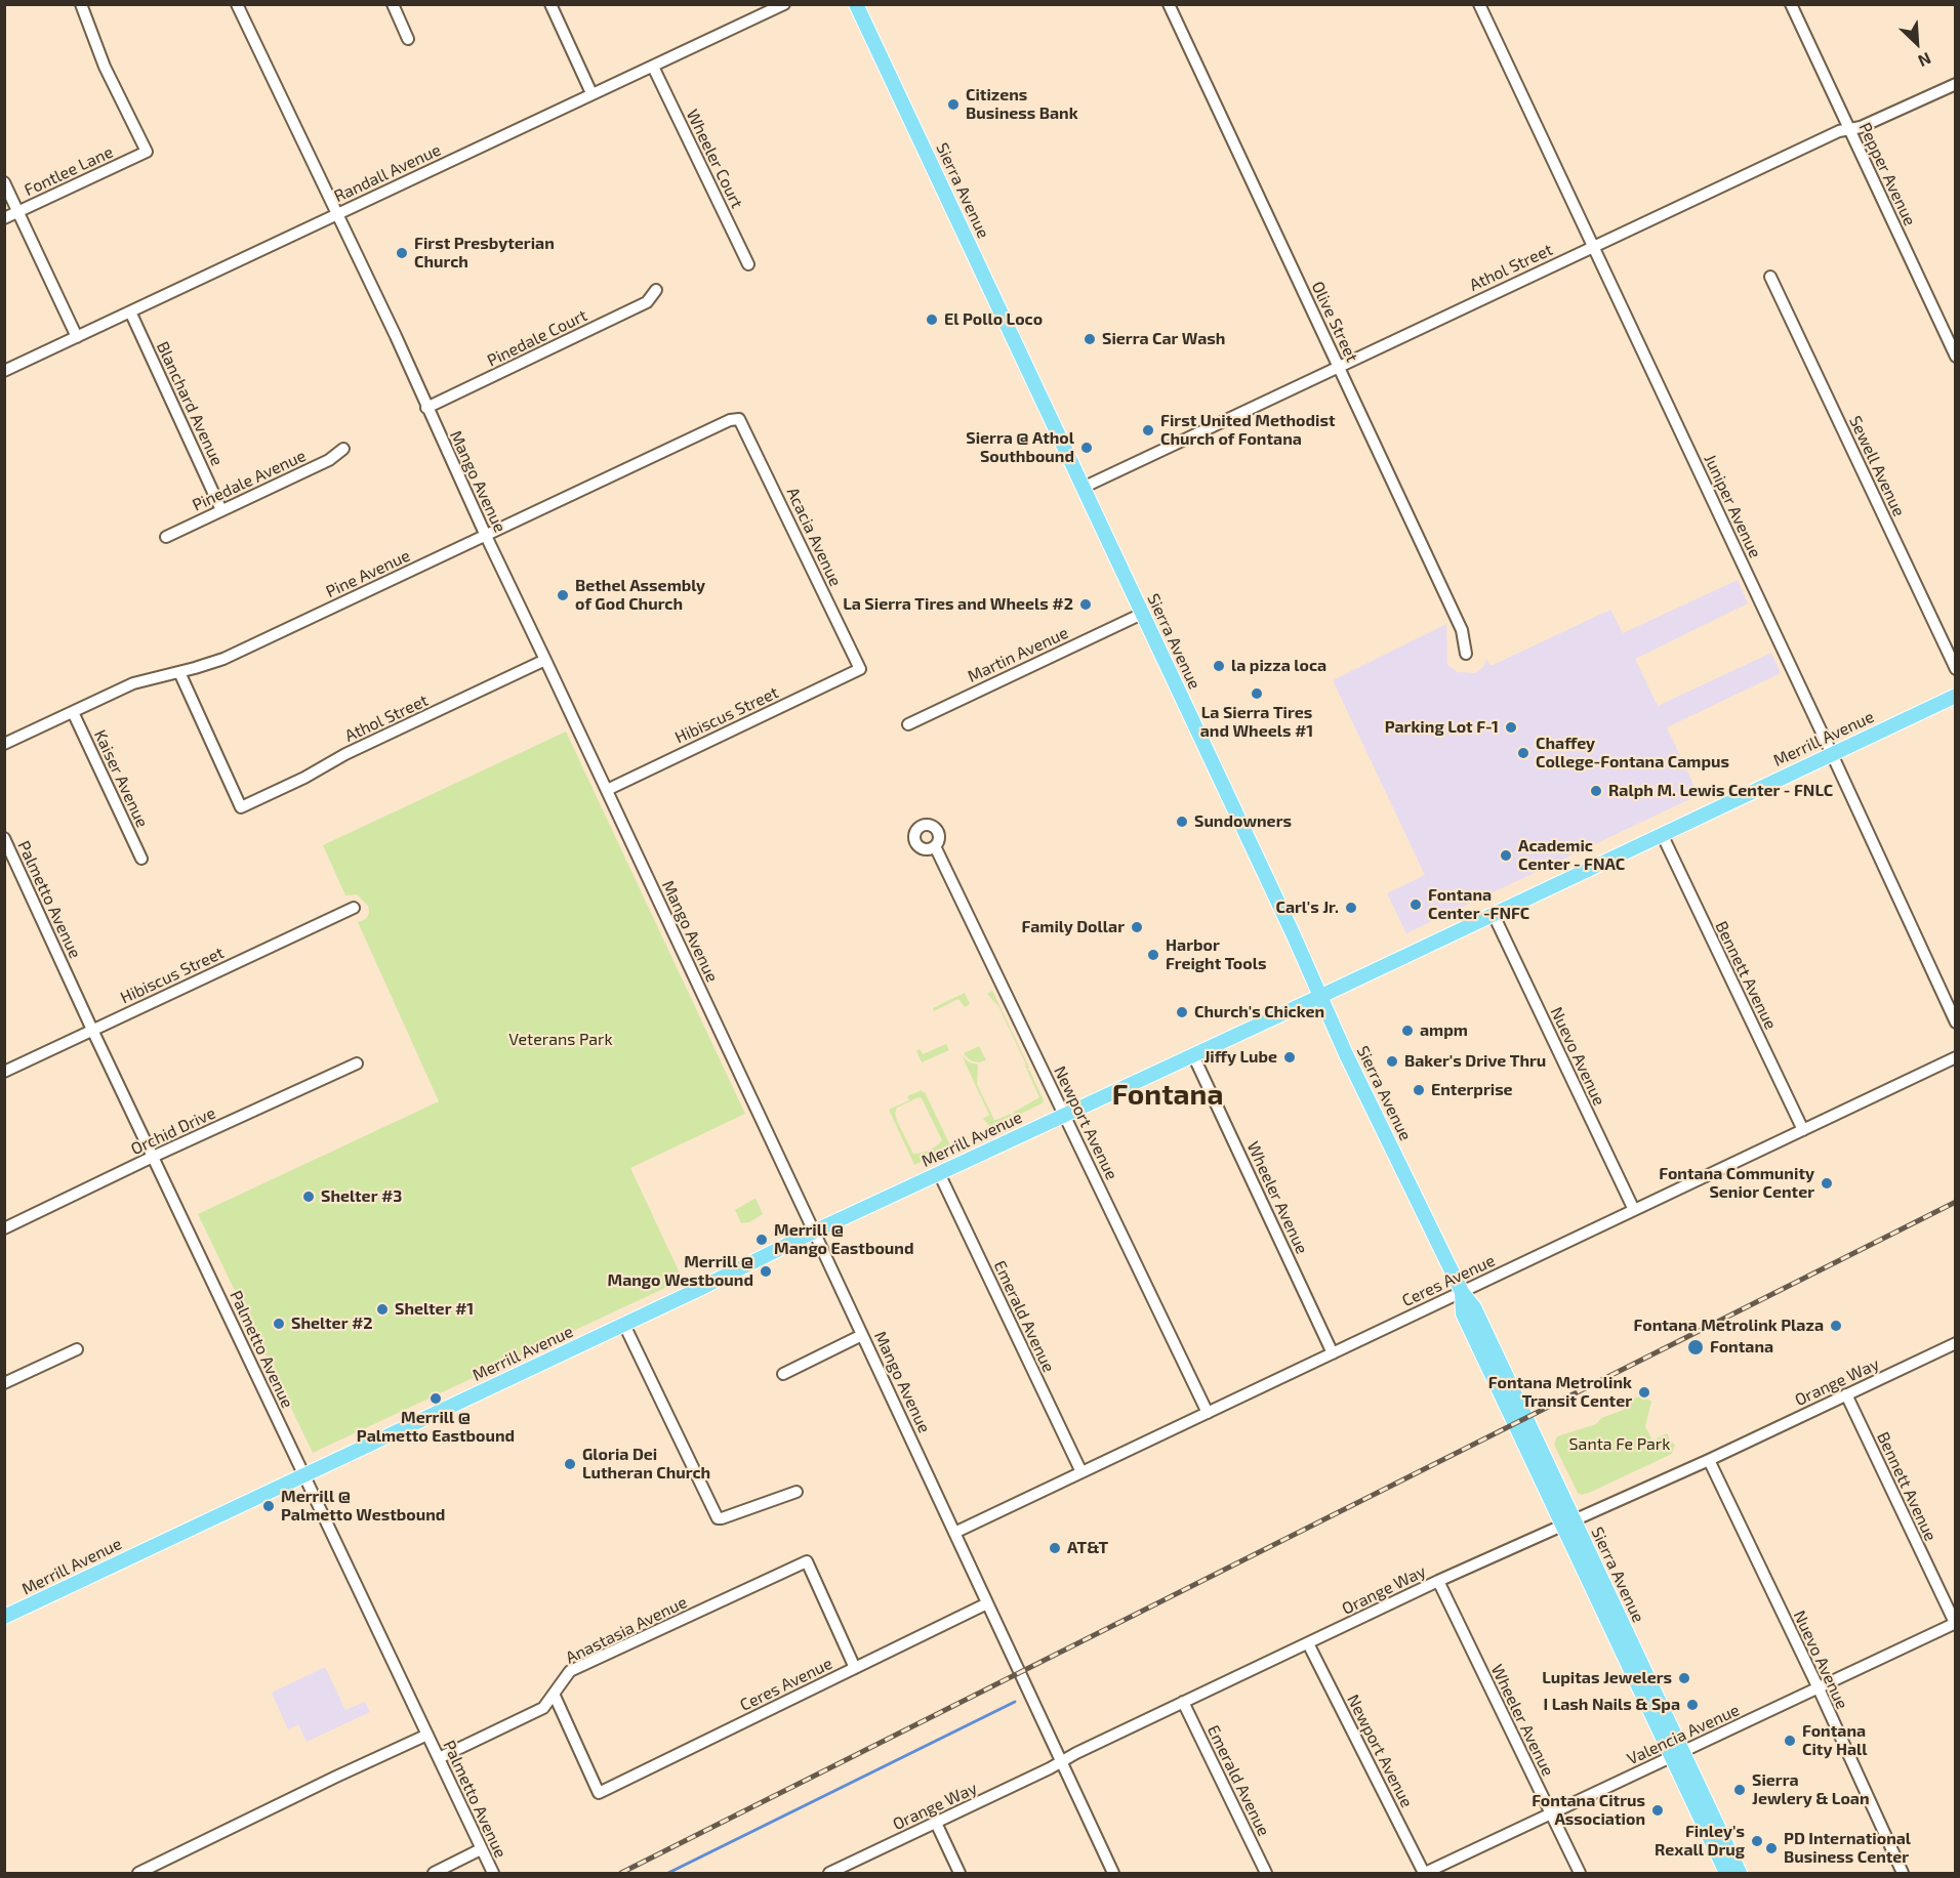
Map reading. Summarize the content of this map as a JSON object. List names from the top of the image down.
{
  "streets": {
    "main road": ["Sierra Avenue", "Merrill Avenue"],
    "street": [
      "Wheeler Court",
      "Fontlee Lane",
      "Randall Avenue",
      "Pepper Avenue",
      "Athol Street",
      "Olive Street",
      "Pinedale Court",
      "Blanchard Avenue",
      "Sewell Avenue",
      "Pinedale Avenue",
      "Mango Avenue",
      "Juniper Avenue",
      "Acacia Avenue",
      "Pine Avenue",
      "Martin Avenue",
      "Hibiscus Street",
      "Kaiser Avenue",
      "Palmetto Avenue",
      "Bennett Avenue",
      "Nuevo Avenue",
      "Newport Avenue",
      "Orchid Drive",
      "Wheeler Avenue",
      "Ceres Avenue",
      "Emerald Avenue",
      "Orange Way",
      "Anastasia Avenue",
      "Valencia Avenue"
    ]
  },
  "crossings": [
    ["Wheeler Court", "Randall Avenue"],
    ["Randall Avenue", "Blanchard Avenue"],
    ["Randall Avenue", "Mango Avenue"],
    ["Pepper Avenue", "Athol Street"],
    ["Sierra Avenue", "Athol Street"],
    ["Sierra Avenue", "Martin Avenue"],
    ["Sierra Avenue", "Merrill Avenue"],
    ["Sierra Avenue", "Ceres Avenue"],
    ["Sierra Avenue", "Orange Way"],
    ["Sierra Avenue", "Valencia Avenue"],
    ["Athol Street", "Olive Street"],
    ["Athol Street", "Mango Avenue"],
    ["Athol Street", "Juniper Avenue"],
    ["Athol Street", "Pine Avenue"],
    ["Pinedale Court", "Mango Avenue"],
    ["Blanchard Avenue", "Pinedale Avenue"],
    ["Mango Avenue", "Pine Avenue"],
    ["Mango Avenue", "Hibiscus Street"],
    ["Mango Avenue", "Merrill Avenue"],
    ["Mango Avenue", "Ceres Avenue"],
    ["Mango Avenue", "Orange Way"],
    ["Juniper Avenue", "Merrill Avenue"],
    ["Acacia Avenue", "Pine Avenue"],
    ["Acacia Avenue", "Hibiscus Street"],
    ["Pine Avenue", "Kaiser Avenue"],
    ["Hibiscus Street", "Palmetto Avenue"],
    ["Merrill Avenue", "Palmetto Avenue"],
    ["Merrill Avenue", "Bennett Avenue"],
    ["Merrill Avenue", "Nuevo Avenue"],
    ["Merrill Avenue", "Newport Avenue"],
    ["Merrill Avenue", "Wheeler Avenue"],
    ["Merrill Avenue", "Emerald Avenue"],
    ["Palmetto Avenue", "Orchid Drive"],
    ["Palmetto Avenue", "Anastasia Avenue"],
    ["Bennett Avenue", "Ceres Avenue"],
    ["Bennett Avenue", "Orange Way"],
    ["Bennett Avenue", "Valencia Avenue"],
    ["Nuevo Avenue", "Ceres Avenue"],
    ["Nuevo Avenue", "Orange Way"],
    ["Nuevo Avenue", "Valencia Avenue"],
    ["Newport Avenue", "Ceres Avenue"],
    ["Newport Avenue", "Orange Way"],
    ["Newport Avenue", "Valencia Avenue"],
    ["Wheeler Avenue", "Ceres Avenue"],
    ["Wheeler Avenue", "Orange Way"],
    ["Wheeler Avenue", "Valencia Avenue"],
    ["Ceres Avenue", "Emerald Avenue"],
    ["Ceres Avenue", "Anastasia Avenue"],
    ["Emerald Avenue", "Orange Way"]
  ],
  "districts": ["Fontana"],
  "parks": ["Veterans Park", "Santa Fe Park"],
  "places": [
    "Citizens Business Bank",
    "First Presbyterian Church",
    "El Pollo Loco",
    "Sierra Car Wash",
    "First United Methodist Church of Fontana",
    "Sierra @ Athol Southbound",
    "Bethel Assembly of God Church",
    "La Sierra Tires and Wheels #2",
    "la pizza loca",
    "La Sierra Tires and Wheels #1",
    "Parking Lot F-1",
    "Chaffey College-Fontana Campus",
    "Ralph M. Lewis Center - FNLC",
    "Sundowners",
    "Academic Center - FNAC",
    "Fontana Center -FNFC",
    "Carl's Jr.",
    "Family Dollar",
    "Harbor Freight Tools",
    "Church's Chicken",
    "ampm",
    "Jiffy Lube",
    "Baker's Drive Thru",
    "Enterprise",
    "Fontana Community Senior Center",
    "Shelter #3",
    "Merrill @ Mango Eastbound",
    "Merrill @ Mango Westbound",
    "Shelter #1",
    "Shelter #2",
    "Fontana Metrolink Plaza",
    "Fontana",
    "Fontana Metrolink Transit Center",
    "Merrill @ Palmetto Eastbound",
    "Gloria Dei Lutheran Church",
    "Merrill @ Palmetto Westbound",
    "AT&T",
    "Lupitas Jewelers",
    "I Lash Nails & Spa",
    "Fontana City Hall",
    "Sierra Jewlery & Loan",
    "Fontana Citrus Association",
    "Finley's Rexall Drug",
    "PD International Business Center"
  ],
  "north": "bottom right"
}
